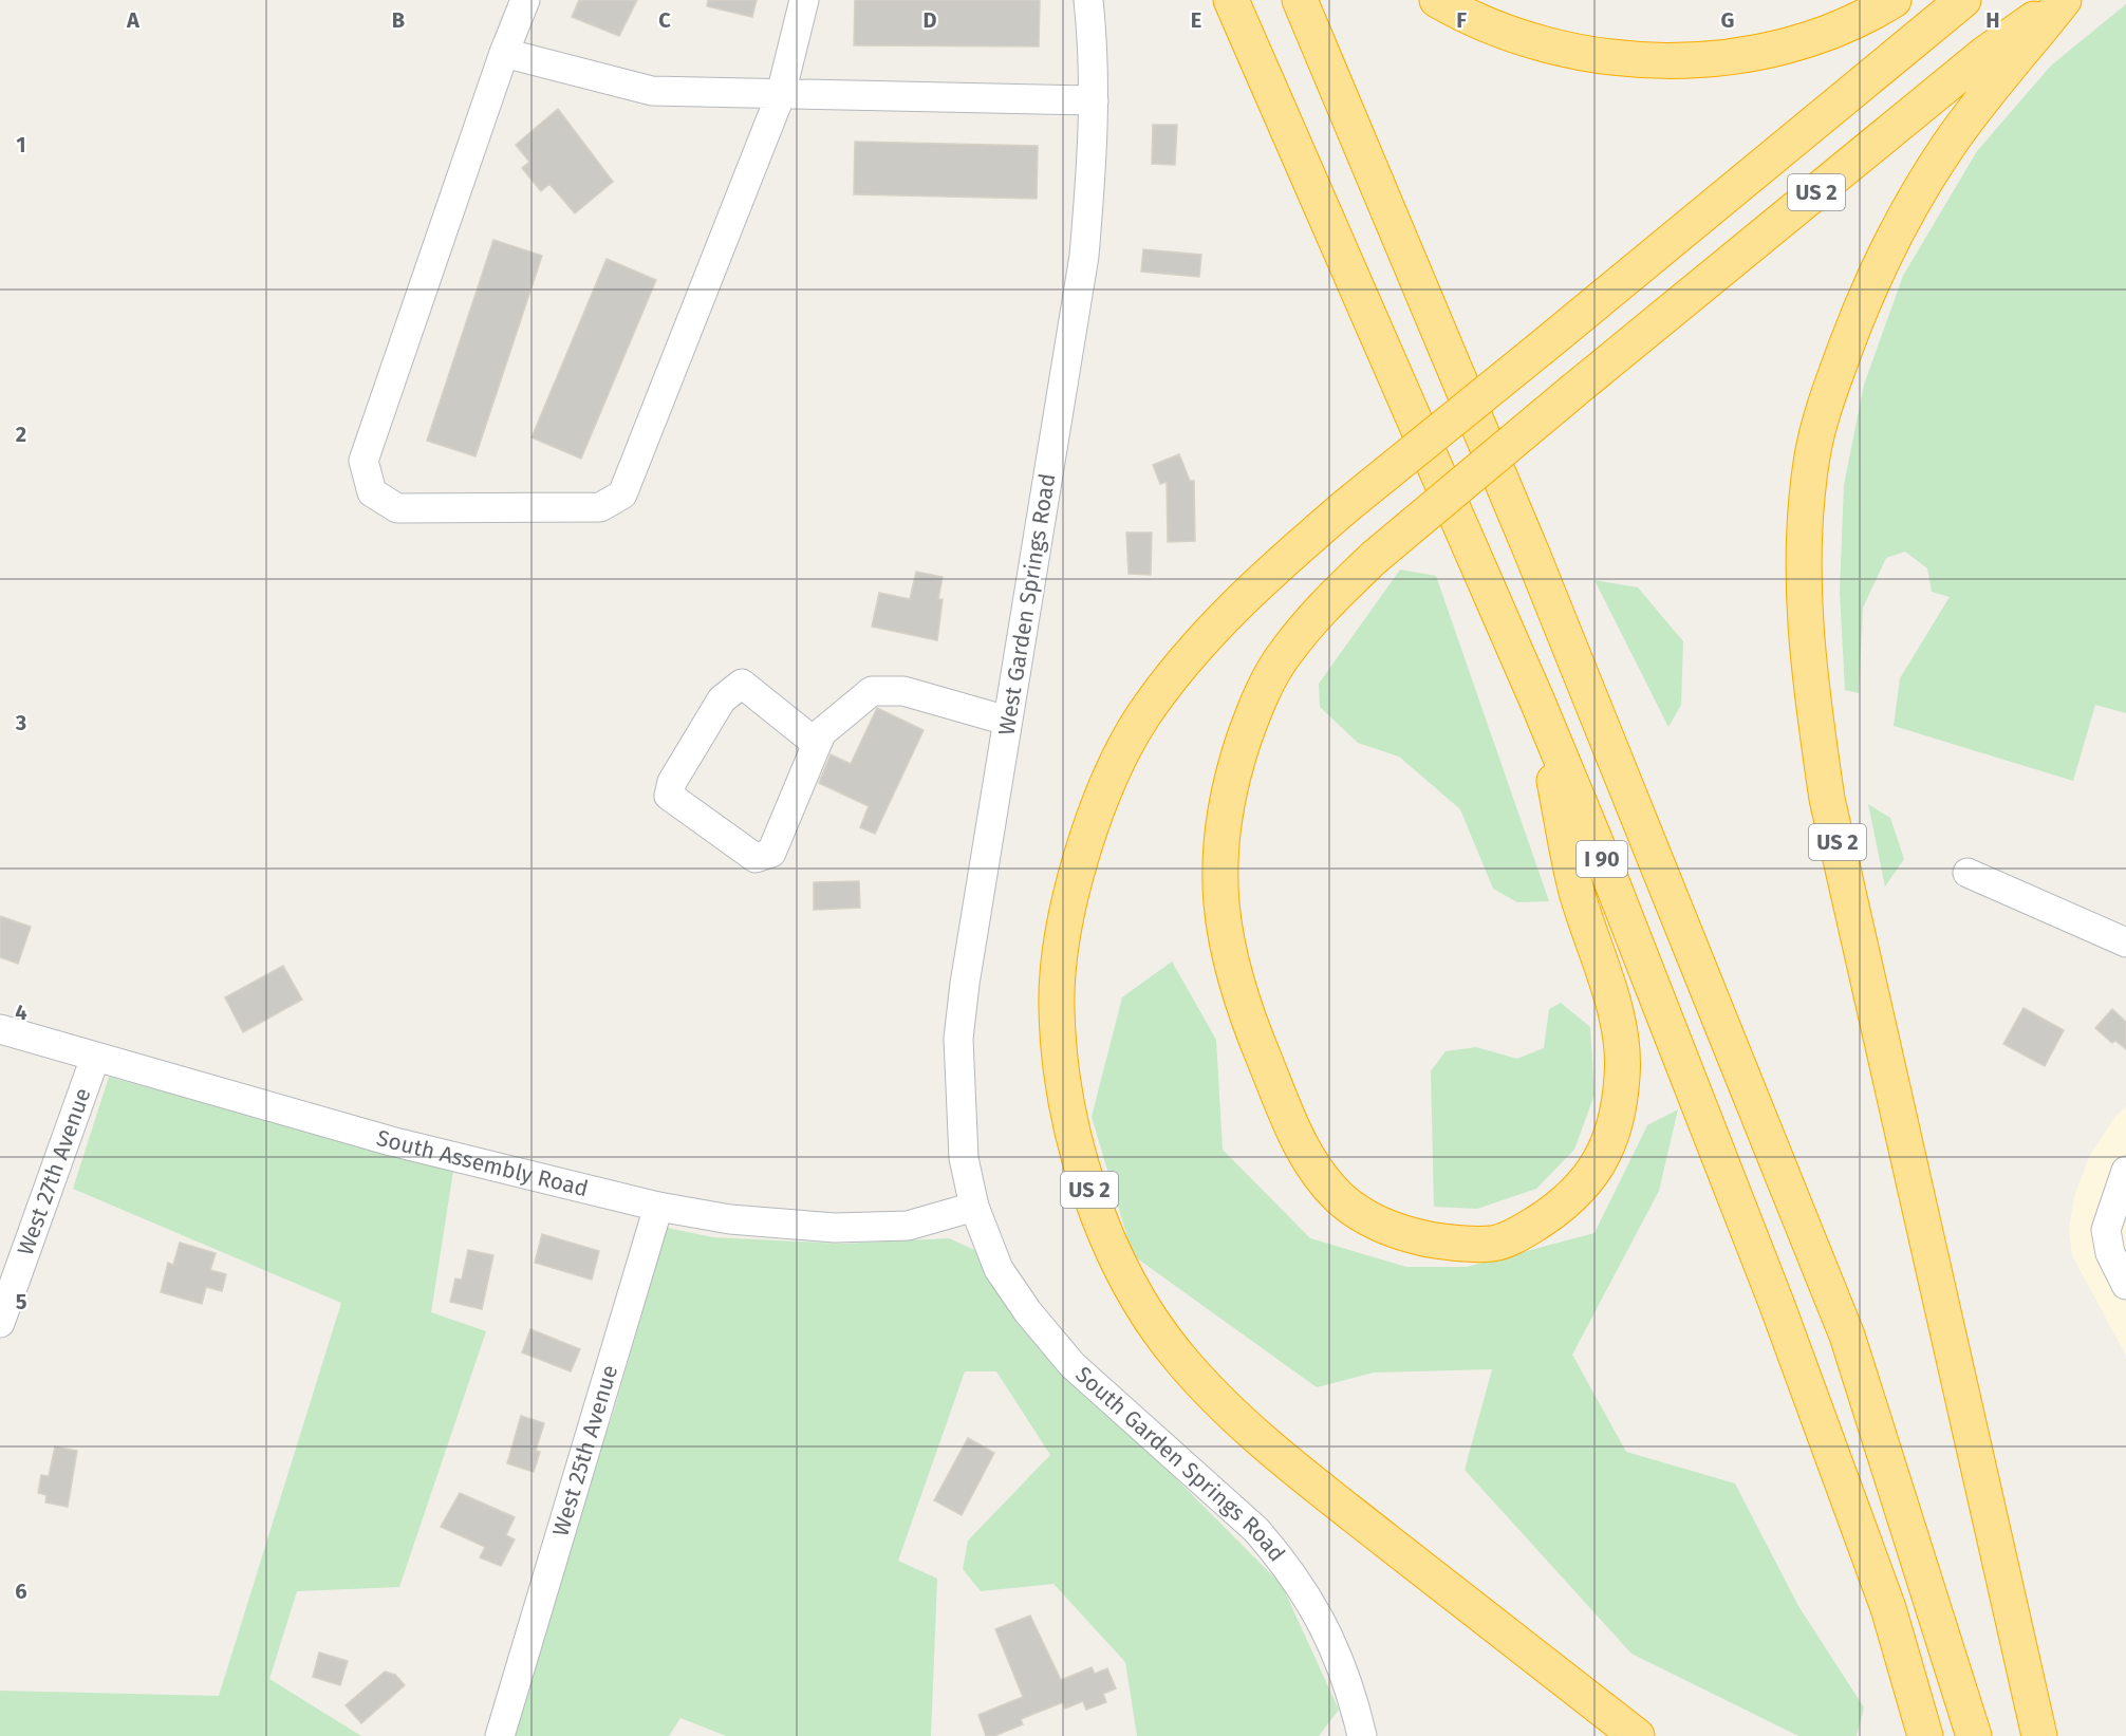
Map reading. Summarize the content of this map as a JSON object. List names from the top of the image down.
{
  "streets": {
    "highway": ["US 2", "I 90"],
    "street": [
      "West Garden Springs Road",
      "South Assembly Road",
      "West 27th Avenue",
      "West 25th Avenue",
      "South Garden Springs Road"
    ]
  },
  "crossings": [
    ["US 2", "I 90"],
    ["West Garden Springs Road", "South Assembly Road"],
    ["West Garden Springs Road", "South Garden Springs Road"],
    ["South Assembly Road", "West 27th Avenue"],
    ["South Assembly Road", "West 25th Avenue"],
    ["South Assembly Road", "South Garden Springs Road"]
  ],
  "grid": {
    "columns": [
      "A",
      "B",
      "C",
      "D",
      "E",
      "F",
      "G",
      "H"
    ],
    "rows": [
      "1",
      "2",
      "3",
      "4",
      "5",
      "6"
    ]
  }
}
